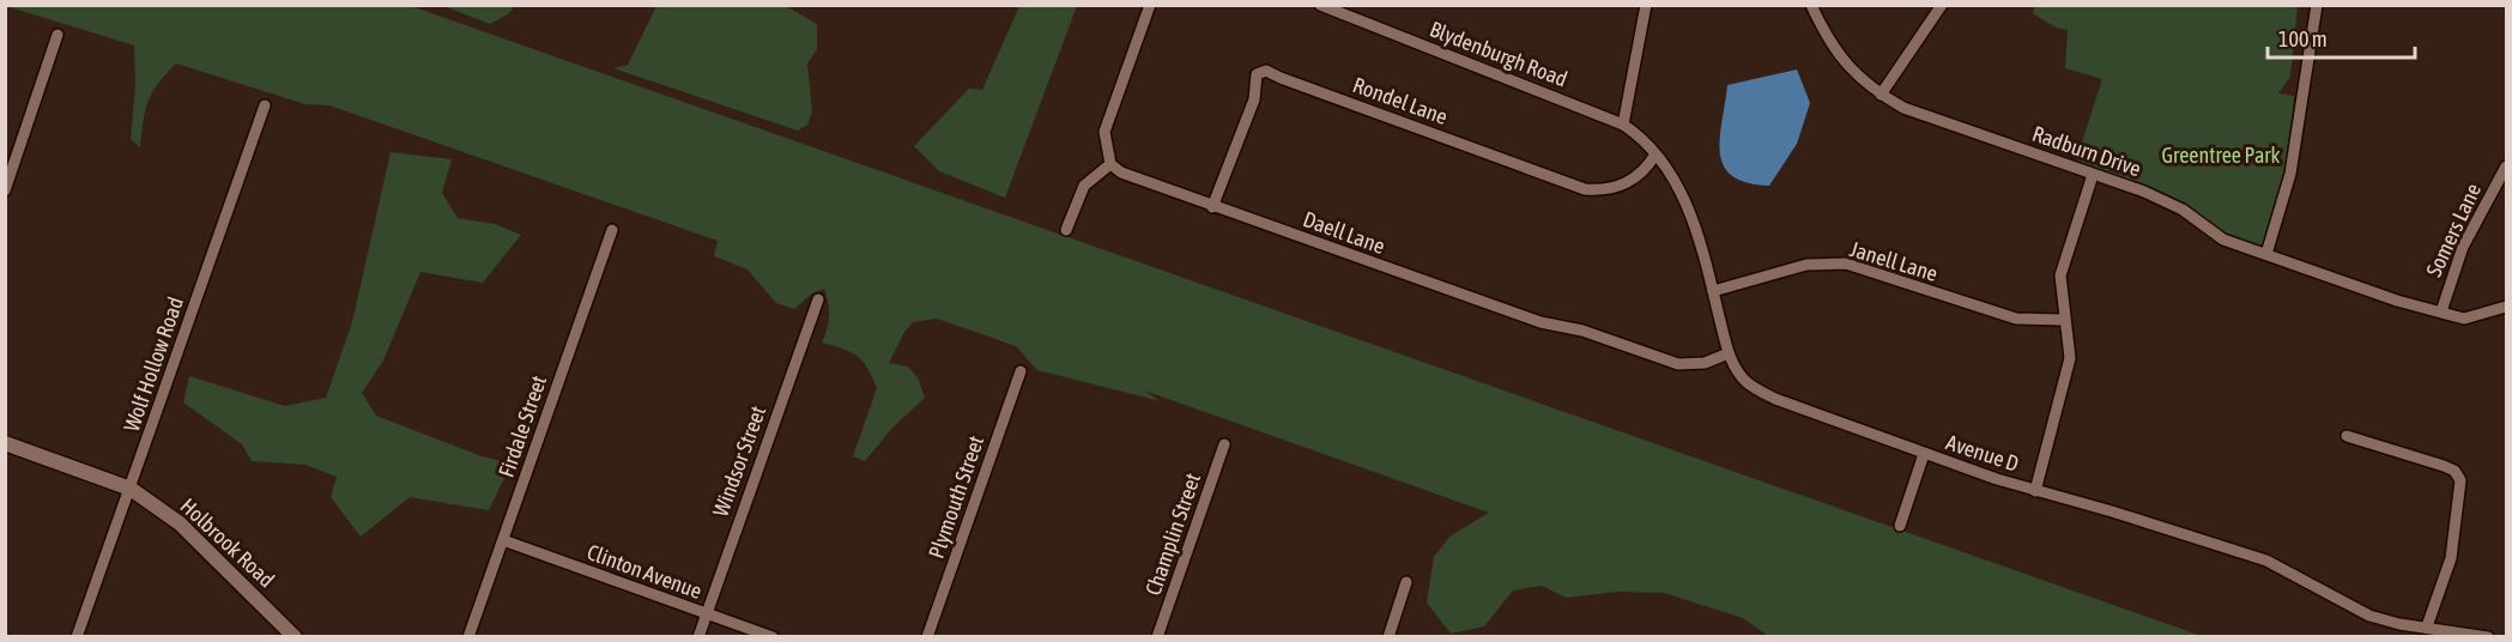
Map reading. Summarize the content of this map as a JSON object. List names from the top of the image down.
{
  "streets": {
    "street": [
      "Blydenburgh Road",
      "Rondel Lane",
      "Radburn Drive",
      "Somers Lane",
      "Daell Lane",
      "Janell Lane",
      "Wolf Hollow Road",
      "Firdale Street",
      "Avenue D",
      "Windsor Street",
      "Plymouth Street",
      "Champlin Street",
      "Holbrook Road",
      "Clinton Avenue"
    ]
  },
  "crossings": [
    ["Blydenburgh Road", "Avenue D"],
    ["Rondel Lane", "Daell Lane"],
    ["Rondel Lane", "Avenue D"],
    ["Radburn Drive", "Somers Lane"],
    ["Daell Lane", "Avenue D"],
    ["Janell Lane", "Avenue D"],
    ["Wolf Hollow Road", "Holbrook Road"],
    ["Firdale Street", "Clinton Avenue"],
    ["Windsor Street", "Clinton Avenue"]
  ],
  "parks": ["Greentree Park"],
  "scale_bar": "100 m"
}
